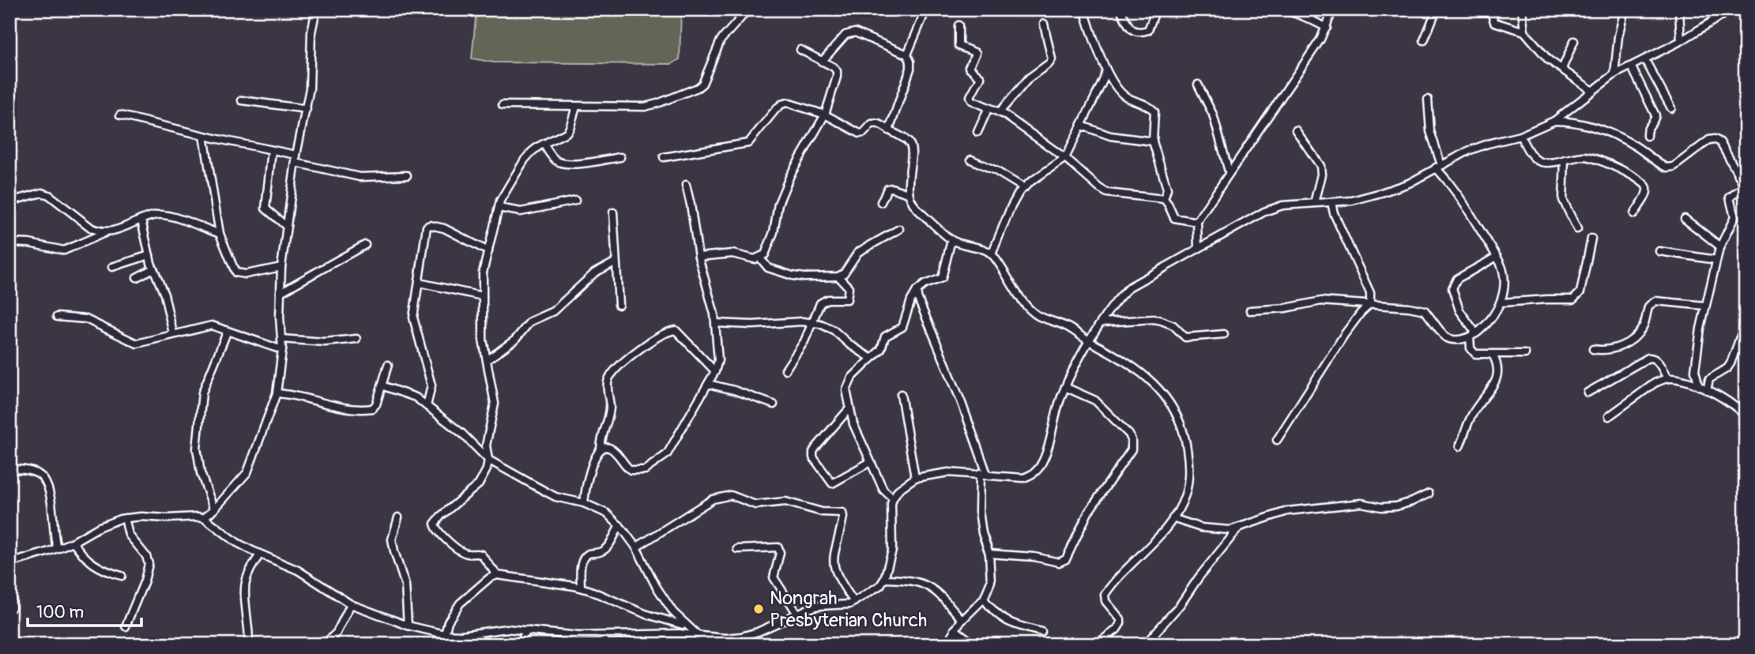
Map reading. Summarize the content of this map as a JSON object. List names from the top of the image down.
{
  "places": ["Nongrah Presbyterian Church"],
  "scale_bar": "100 m"
}
